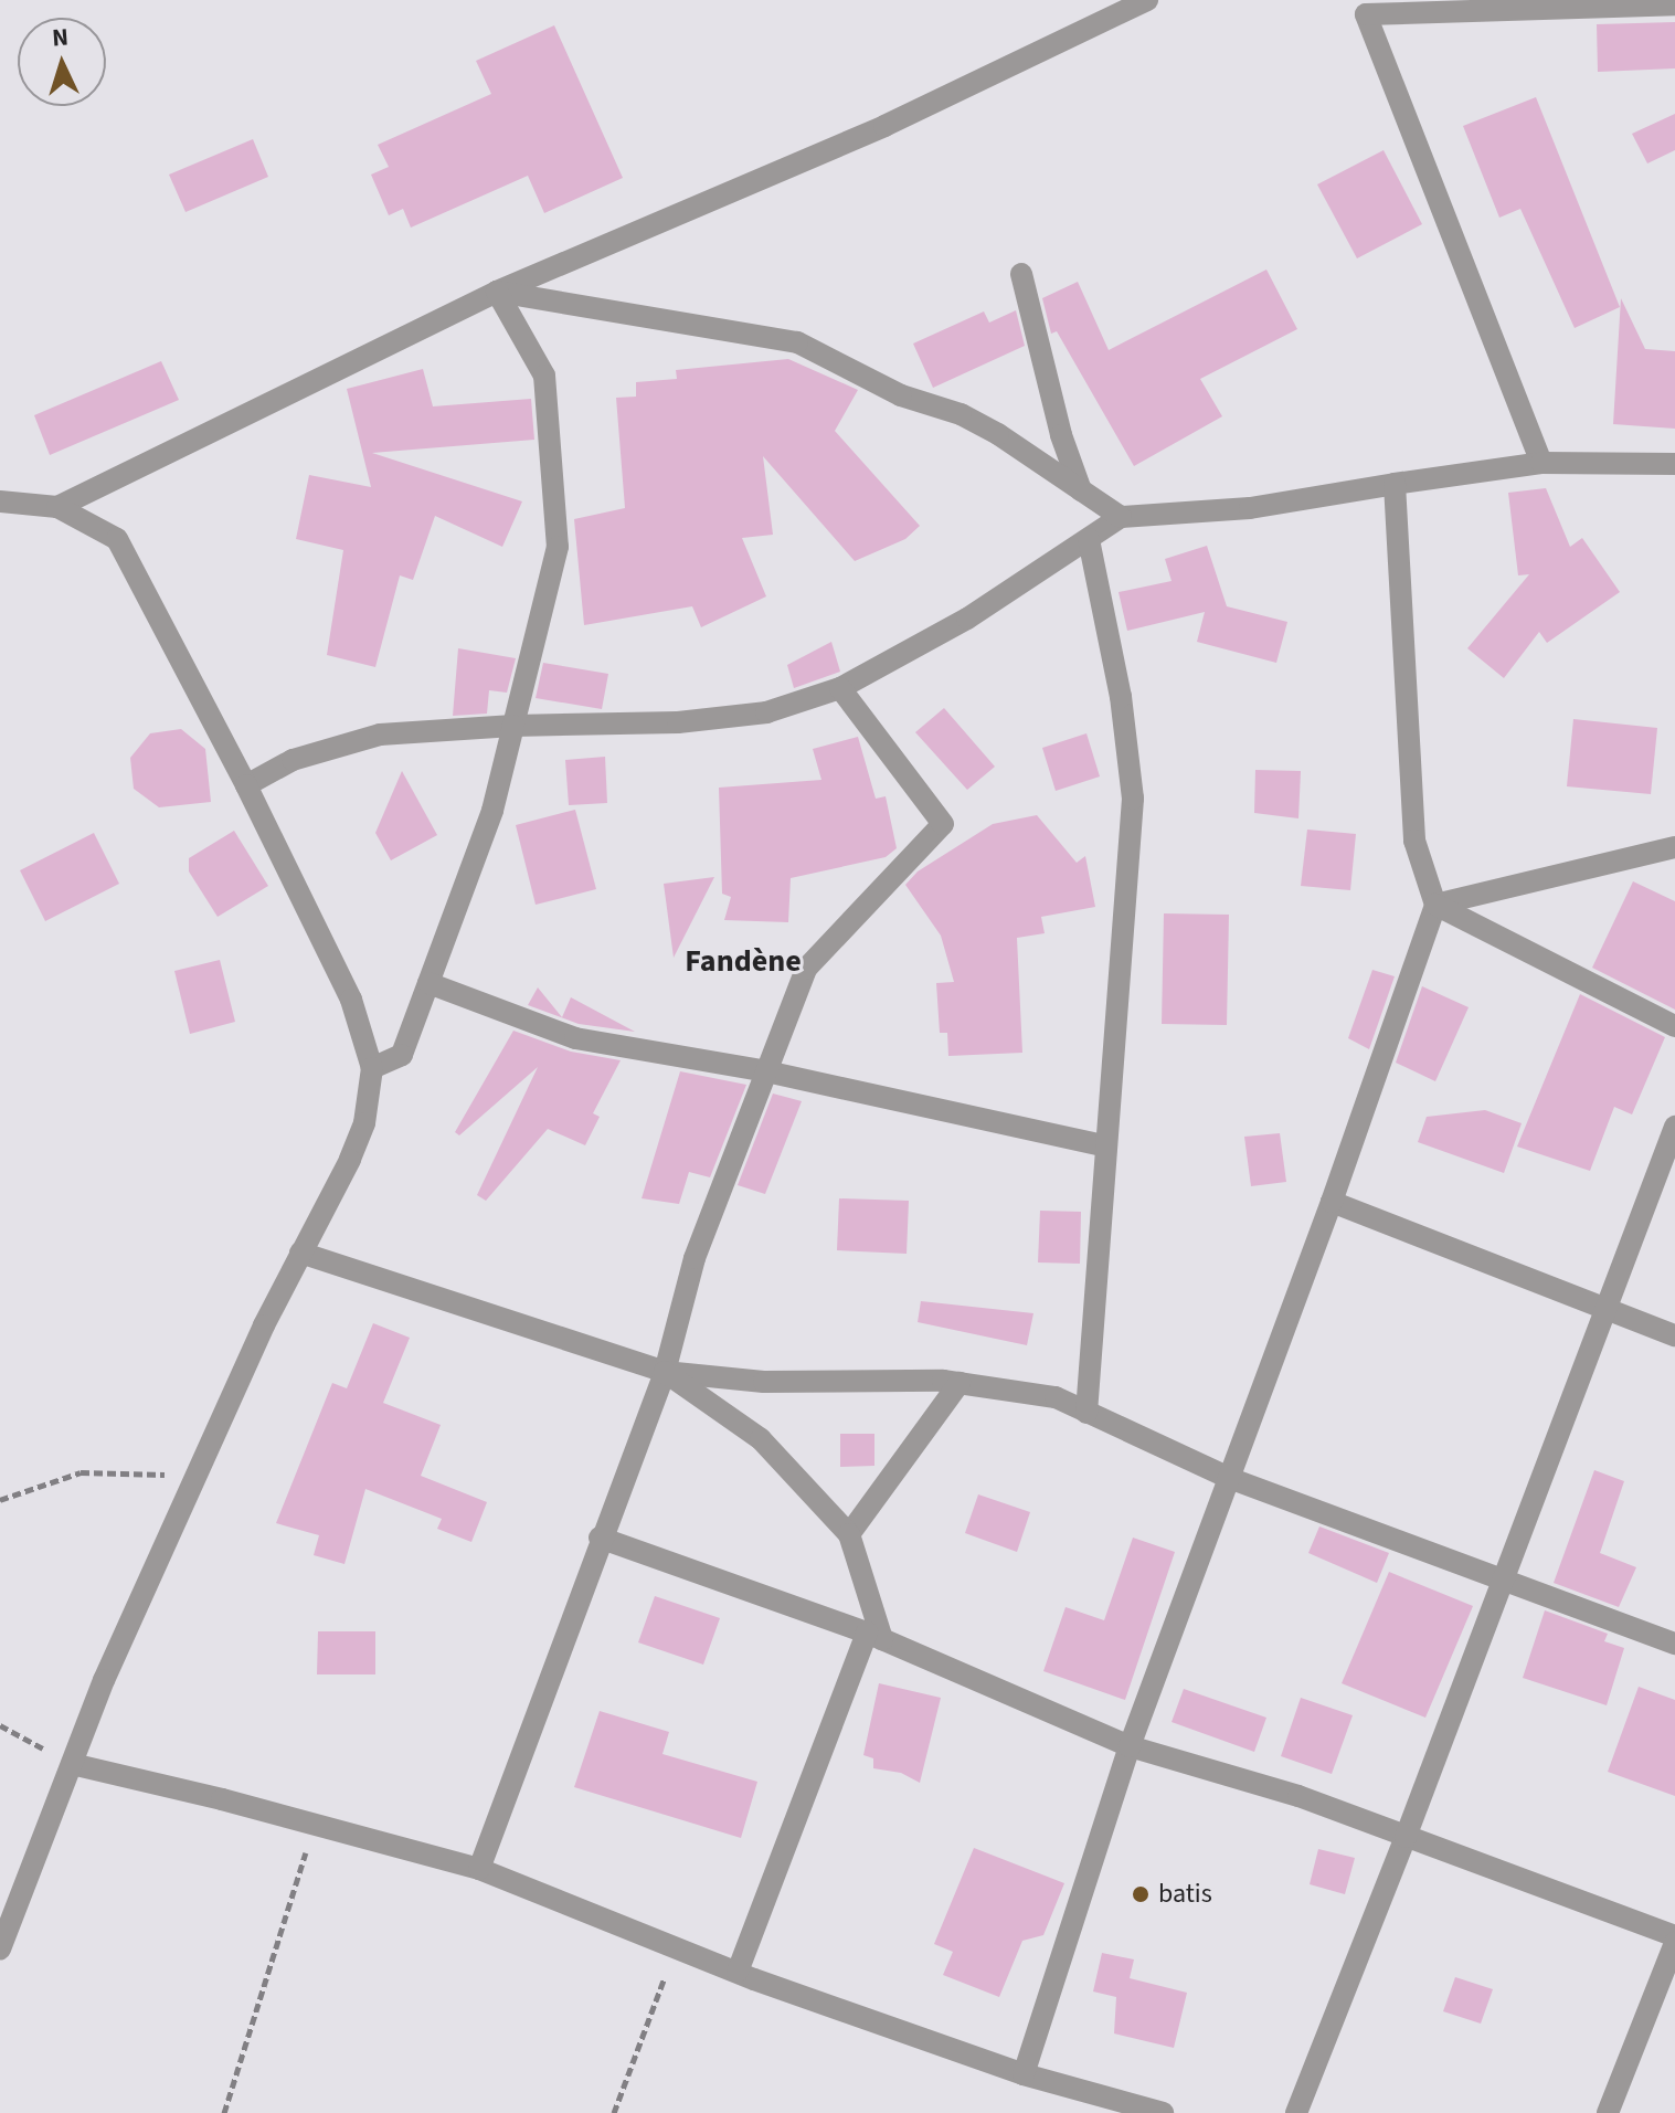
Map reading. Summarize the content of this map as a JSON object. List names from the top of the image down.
{
  "districts": ["Fandène"],
  "places": ["batis"],
  "north": "top"
}
